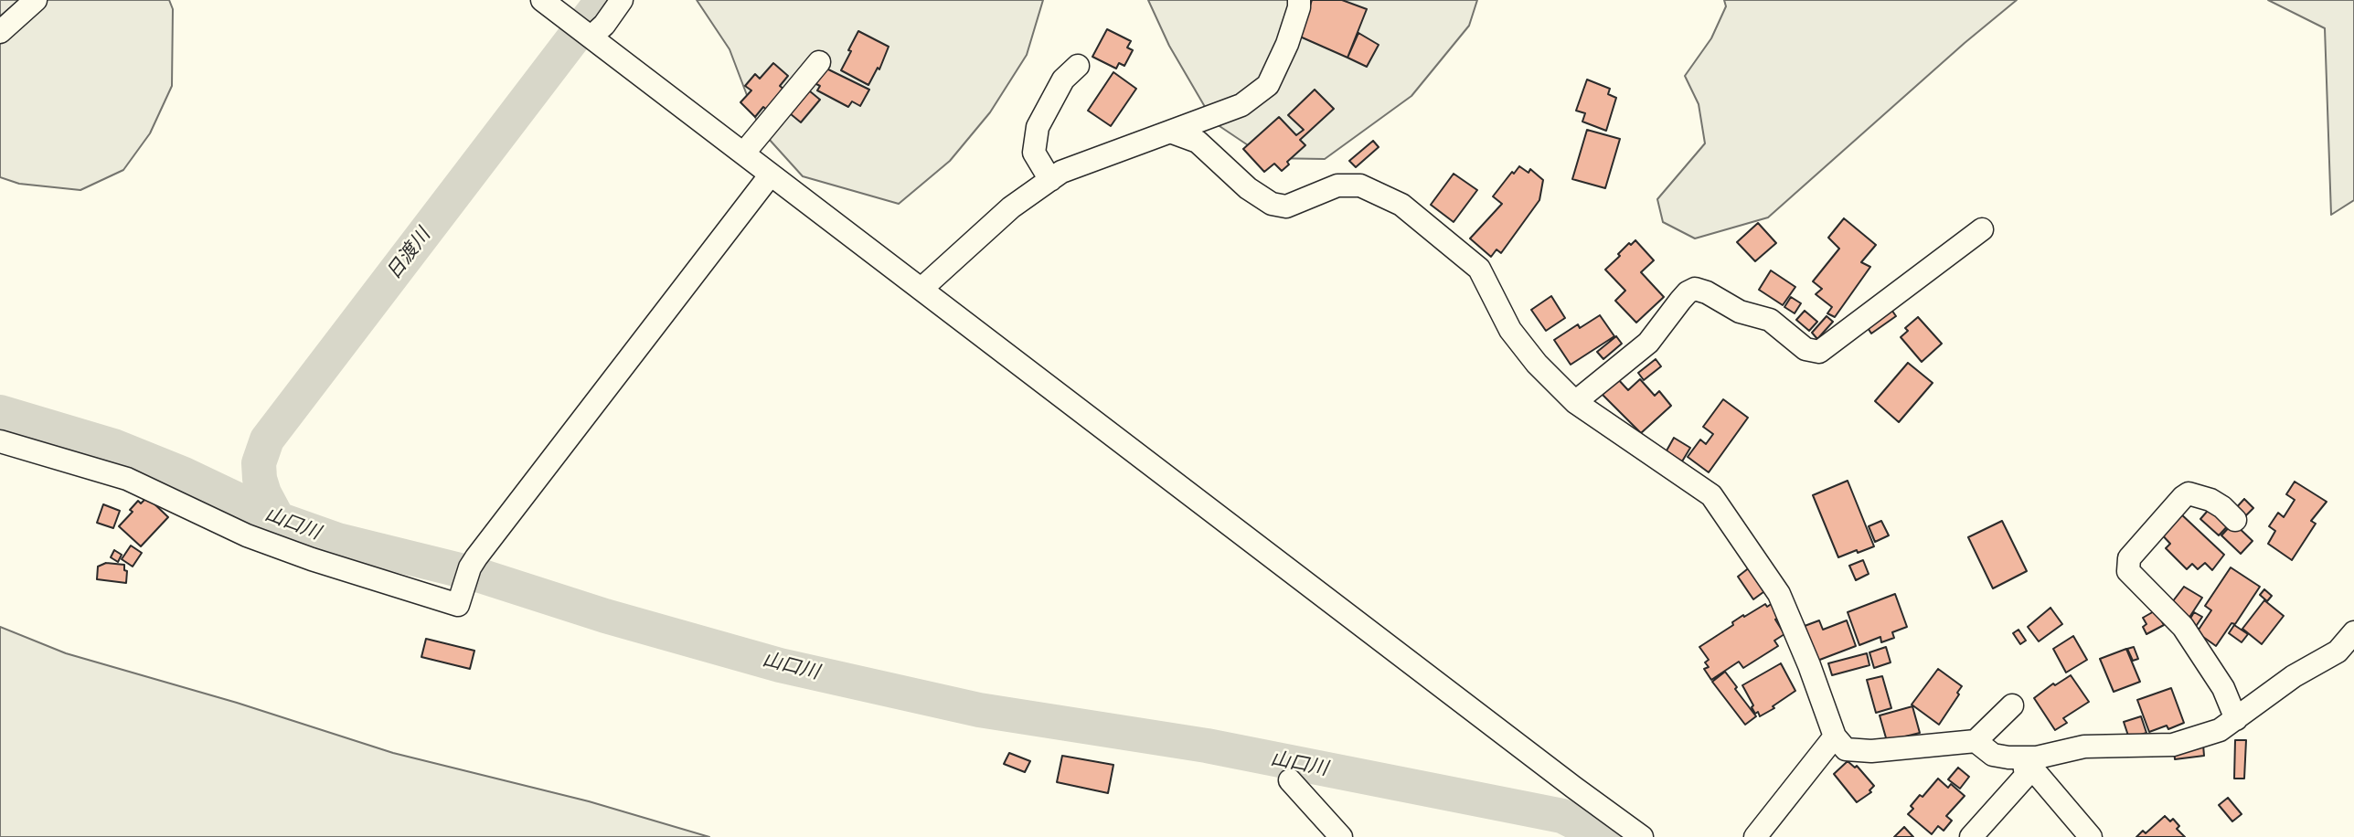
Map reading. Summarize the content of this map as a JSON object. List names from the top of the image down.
{
  "water": ["日渡川", "山口川"]
}
